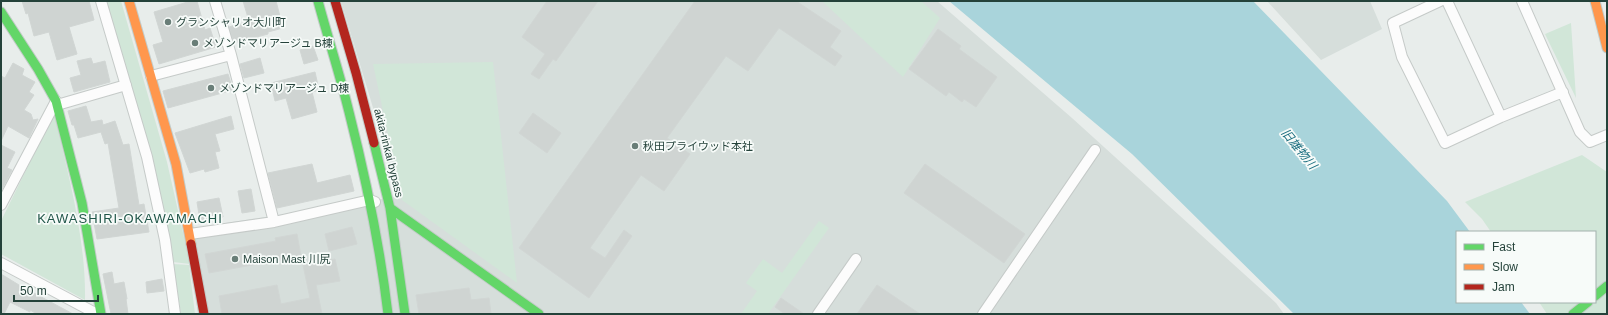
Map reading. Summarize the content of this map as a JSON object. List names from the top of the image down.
{
  "streets": {
    "main road": ["akita-rinkai bypass"]
  },
  "districts": ["KAWASHIRI-OKAWAMACHI"],
  "water": ["旧雄物川"],
  "places": [
    "グランシャリオ大川町",
    "メゾンドマリアージュ B棟",
    "メゾンドマリアージュ D棟",
    "秋田プライウッド本社",
    "Maison Mast 川尻"
  ],
  "legend": ["Fast", "Slow", "Jam"],
  "scale_bar": "50 m"
}
